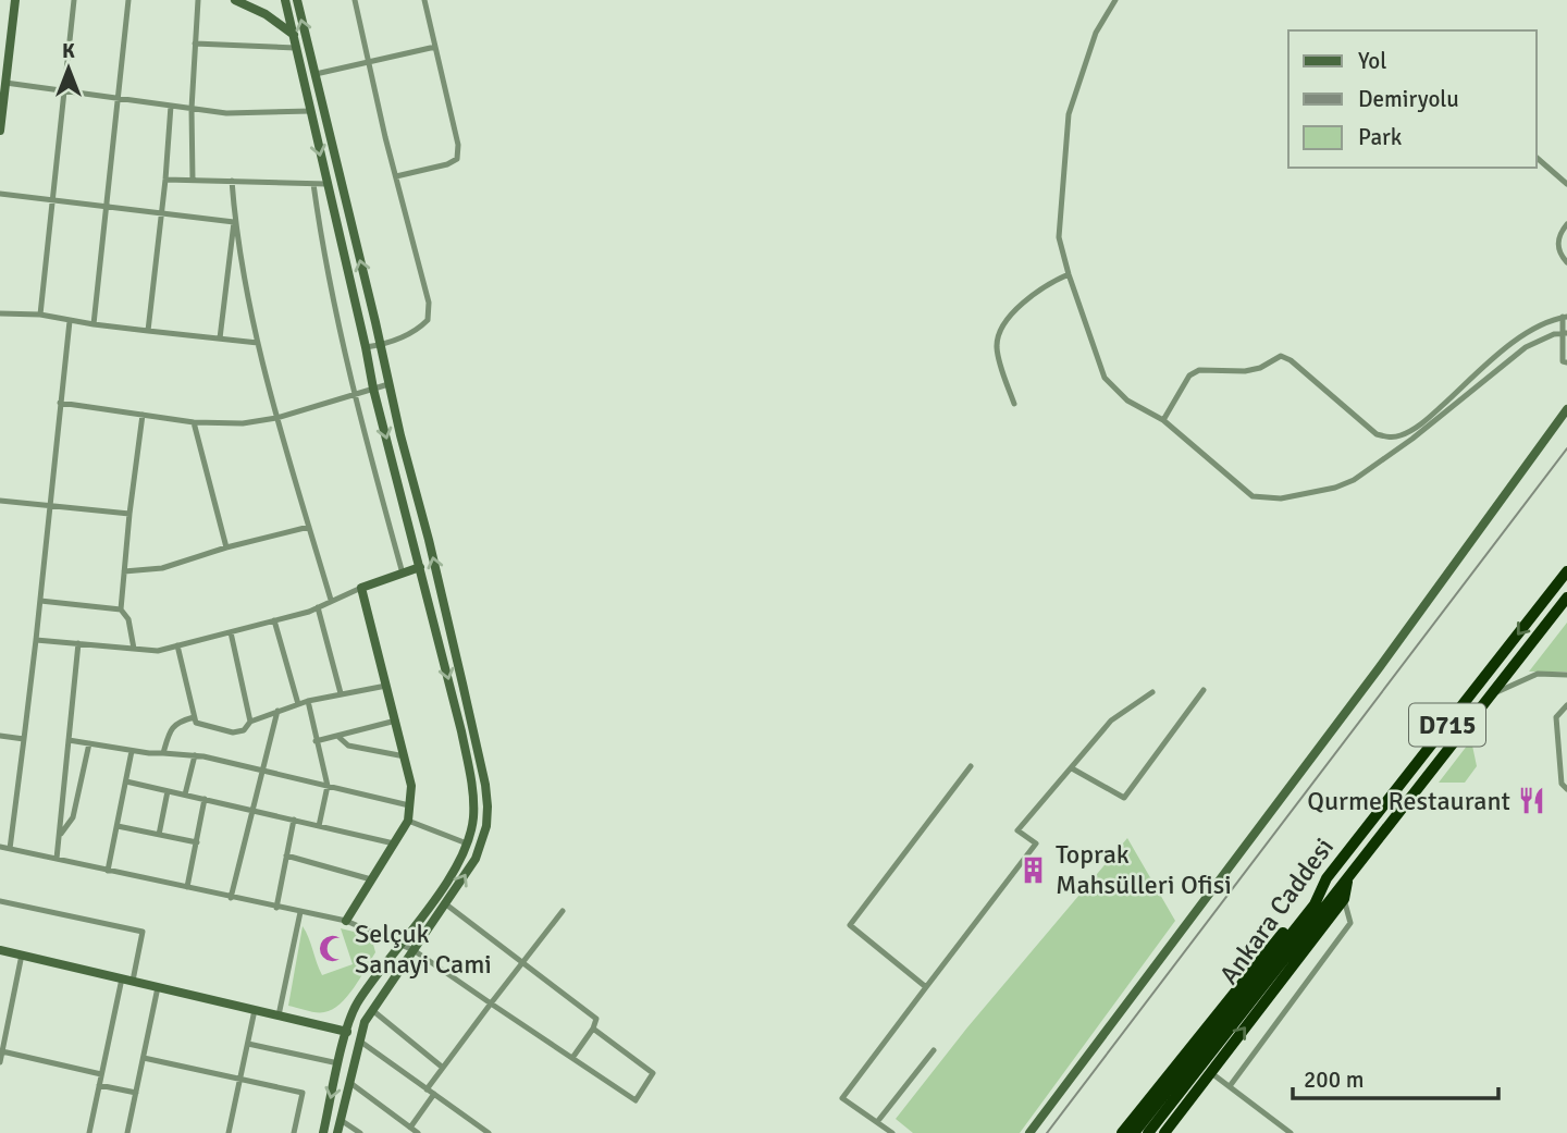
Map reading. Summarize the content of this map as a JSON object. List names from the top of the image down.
{
  "streets": {
    "highway": ["D715", "Ankara Caddesi"]
  },
  "crossings": [
    ["D715", "Ankara Caddesi"]
  ],
  "places": {
    "restaurant": ["Qurme Restaurant"],
    "building": ["Toprak Mahsülleri Ofisi"],
    "mosque": ["Selçuk Sanayi Cami"]
  },
  "legend": ["Yol", "Demiryolu", "Park"],
  "scale_bar": "200 m",
  "north": "top"
}
